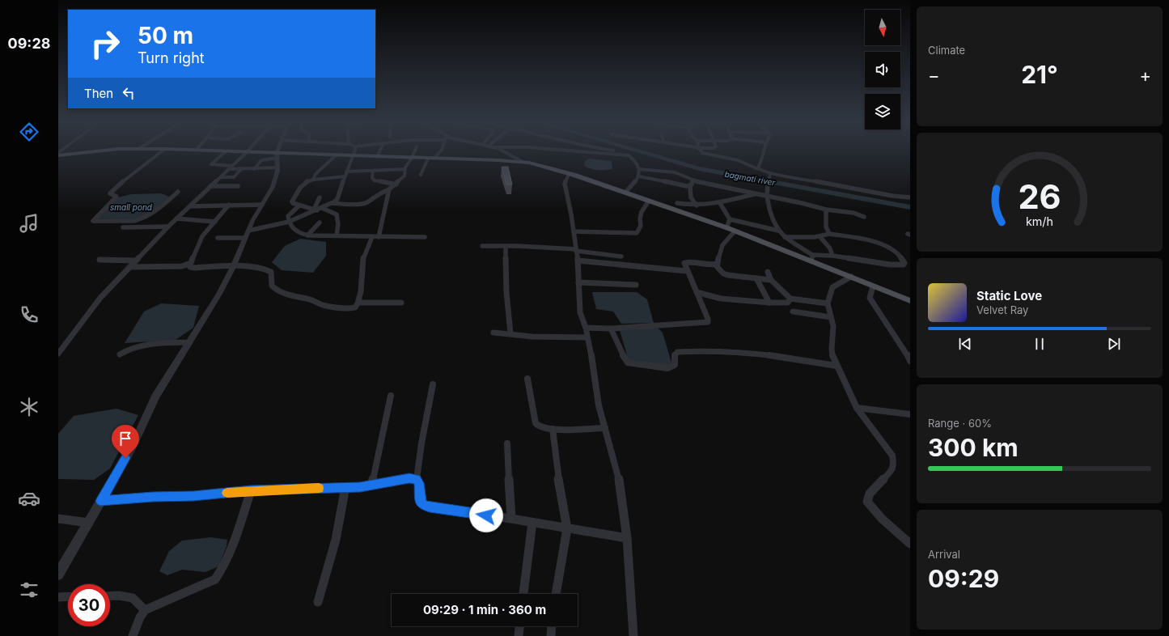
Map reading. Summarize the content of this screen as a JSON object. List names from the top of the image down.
{
  "water": ["bagmati river", "small pond"],
  "north": "bottom",
  "page": {
    "tabs": "09:28",
    "tile": [
      "Climate",
      ["Range · 60%", "300 km"],
      ["Arrival", "09:29"]
    ],
    "turn": ["50 m", "Turn right"],
    "heat": ["−", "21°", "+"],
    "then": "Then",
    "song": ["Static Love", "Velvet Ray"],
    "limit": "30",
    "trip": "09:29 · 1 min · 360 m",
    "gauge": ["26", "km/h"]
  }
}
